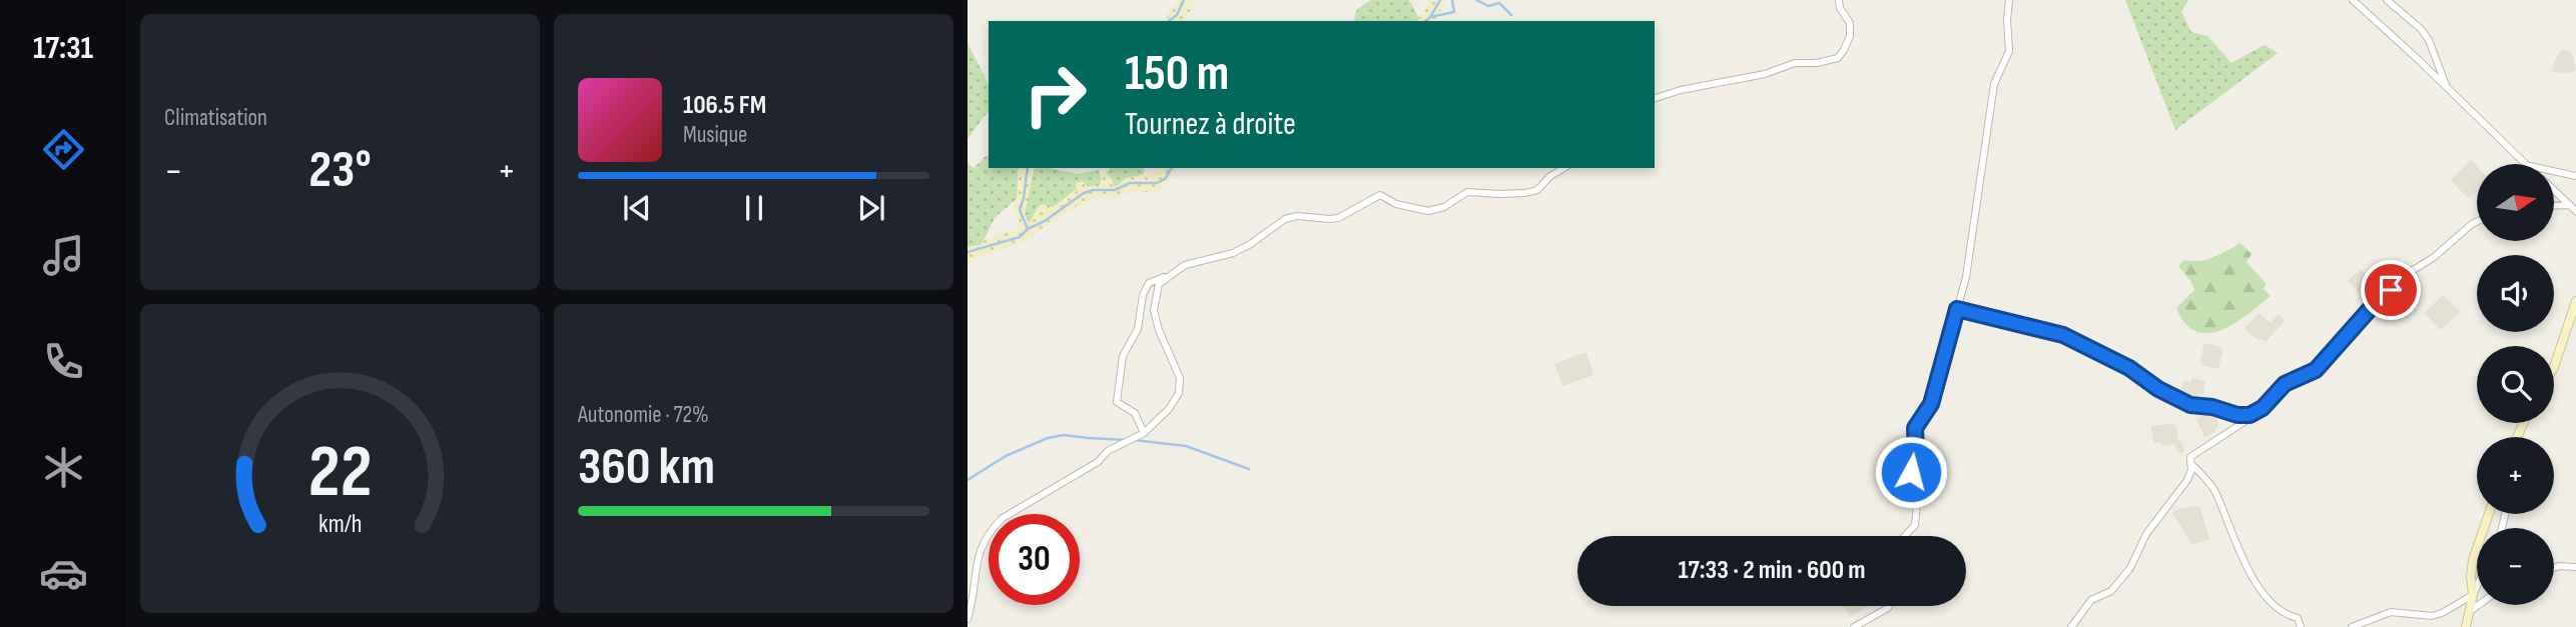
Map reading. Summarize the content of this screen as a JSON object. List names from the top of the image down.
{
  "north": "right",
  "page": {
    "tabs": "17:31",
    "tile": [
      "Climatisation",
      ["Autonomie · 72%", "360 km"]
    ],
    "turn": ["150 m", "Tournez à droite"],
    "song": ["106.5 FM", "Musique"],
    "heat": ["−", "23°", "+"],
    "map_buttons": ["+", "−"],
    "limit": "30",
    "trip": "17:33 · 2 min · 600 m",
    "gauge": ["22", "km/h"]
  }
}
